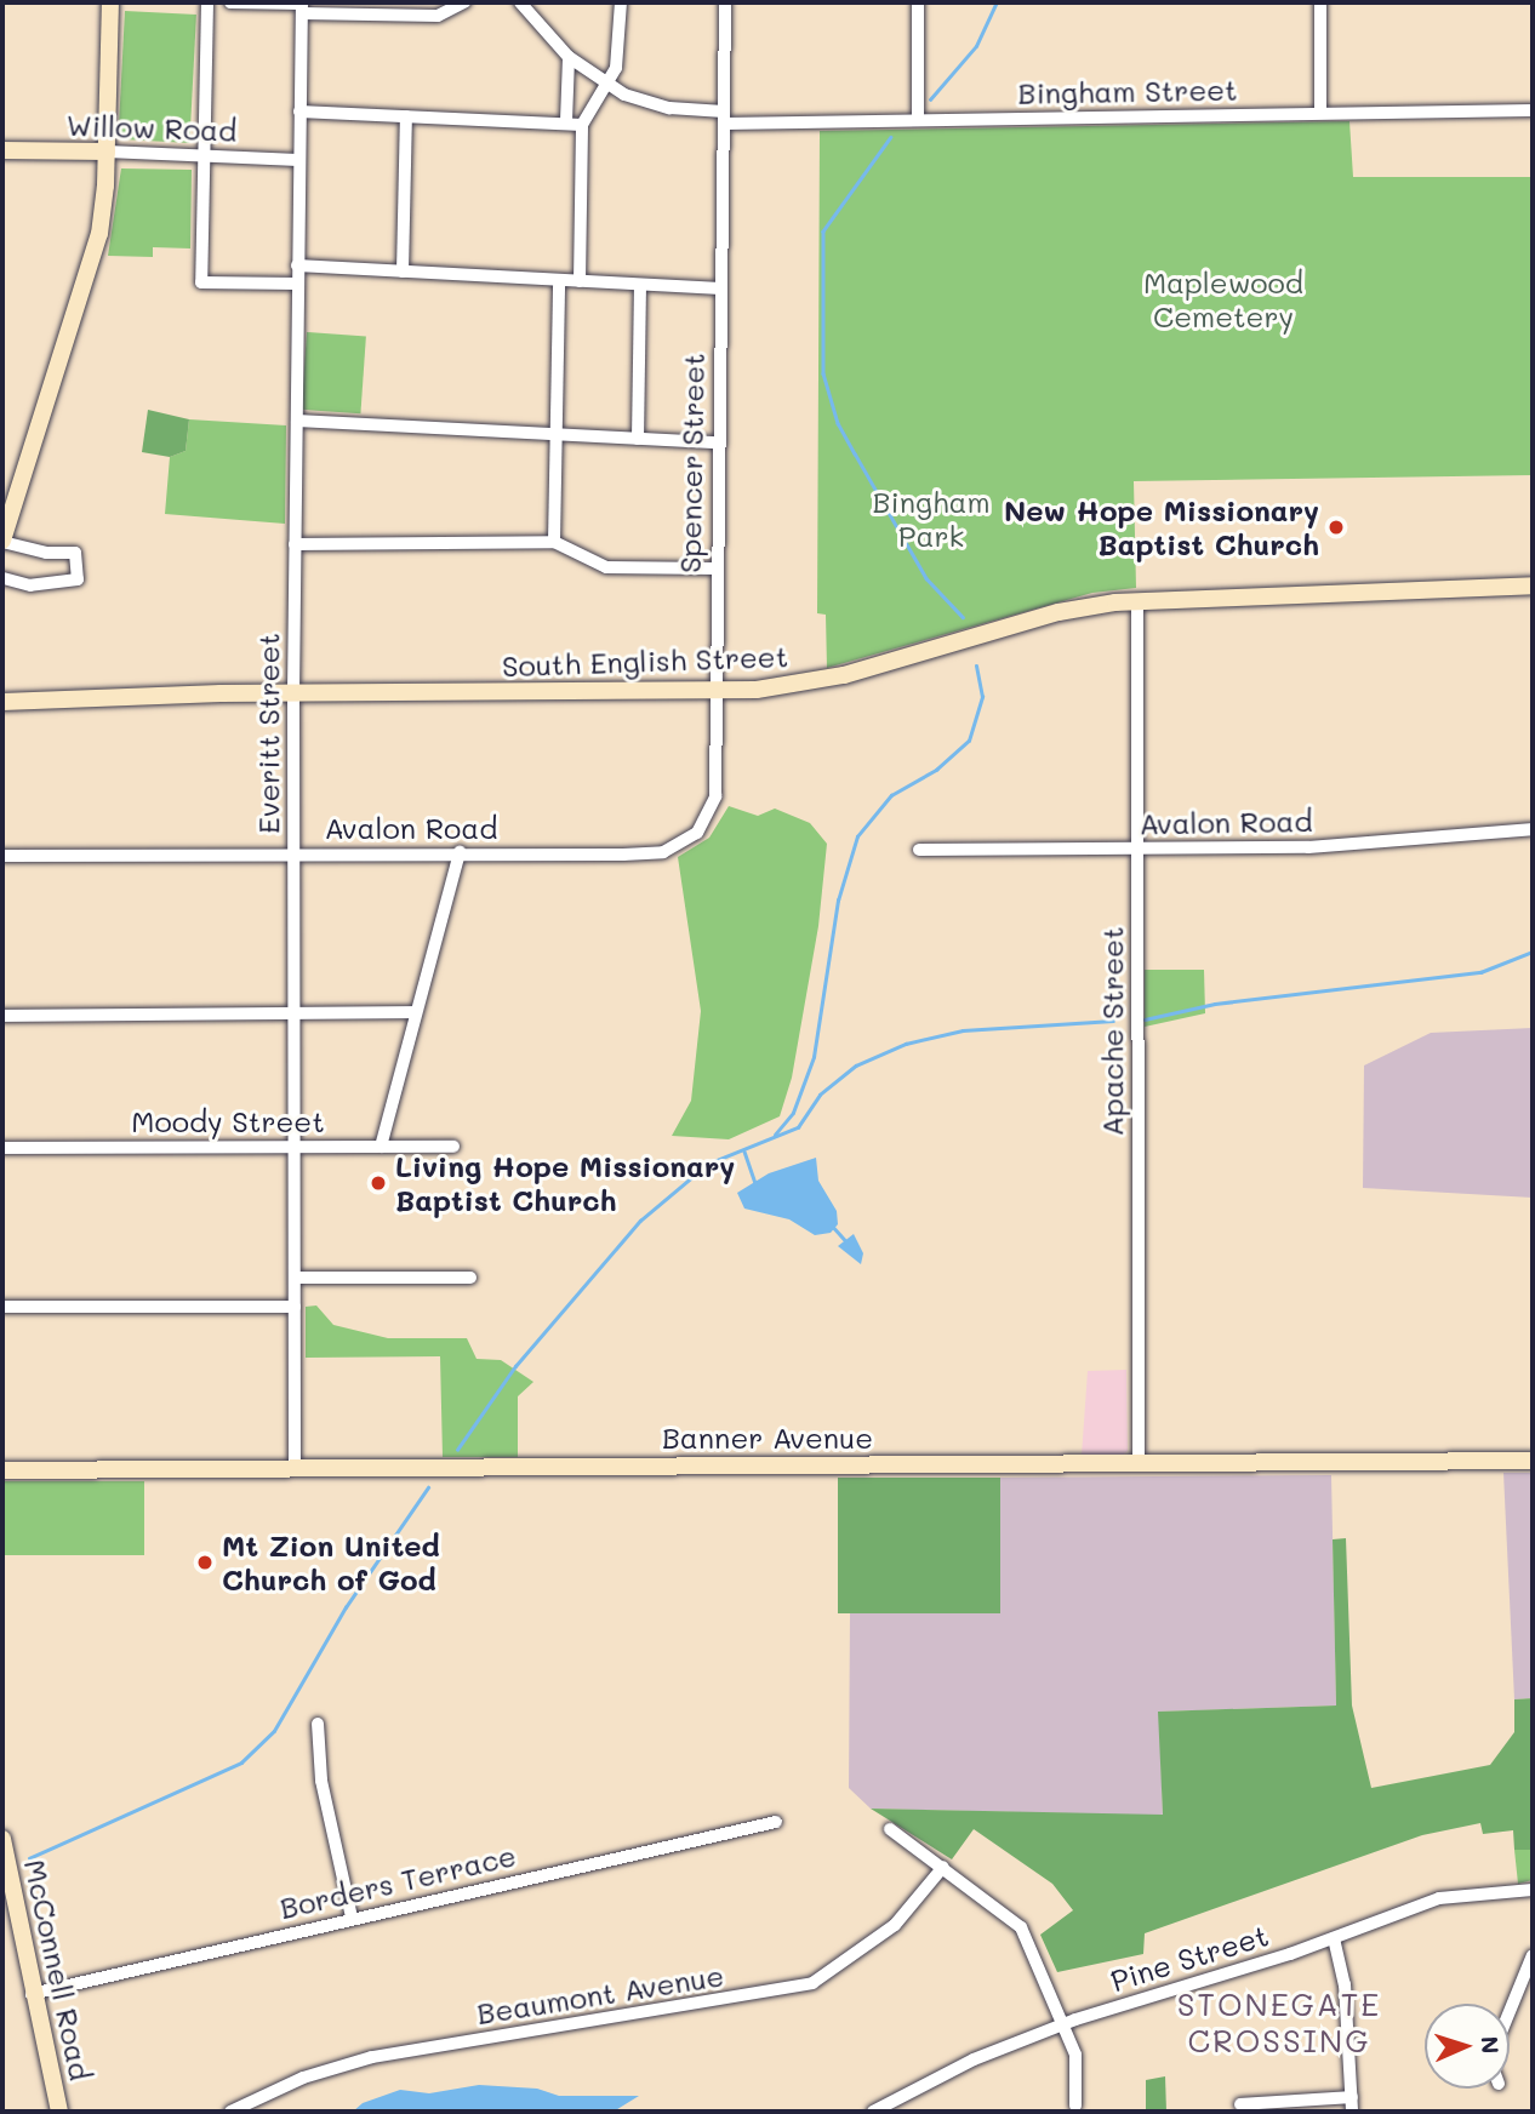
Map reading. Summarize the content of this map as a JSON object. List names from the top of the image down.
{
  "streets": {
    "street": [
      "Bingham Street",
      "Willow Road",
      "Spencer Street",
      "South English Street",
      "Everitt Street",
      "Avalon Road",
      "Apache Street",
      "Moody Street",
      "Banner Avenue",
      "Borders Terrace",
      "Pine Street",
      "McConnell Road",
      "Beaumont Avenue"
    ]
  },
  "crossings": [
    ["Bingham Street", "Spencer Street"],
    ["Willow Road", "Everitt Street"],
    ["Spencer Street", "South English Street"],
    ["Spencer Street", "Avalon Road"],
    ["South English Street", "Everitt Street"],
    ["South English Street", "Apache Street"],
    ["Everitt Street", "Avalon Road"],
    ["Everitt Street", "Moody Street"],
    ["Everitt Street", "Banner Avenue"],
    ["Avalon Road", "Apache Street"],
    ["Apache Street", "Banner Avenue"],
    ["Borders Terrace", "McConnell Road"]
  ],
  "districts": ["STONEGATE CROSSING"],
  "parks": ["Maplewood Cemetery", "Bingham Park"],
  "places": ["New Hope Missionary Baptist Church", "Living Hope Missionary Baptist Church", "Mt Zion United Church of God"],
  "north": "right"
}
